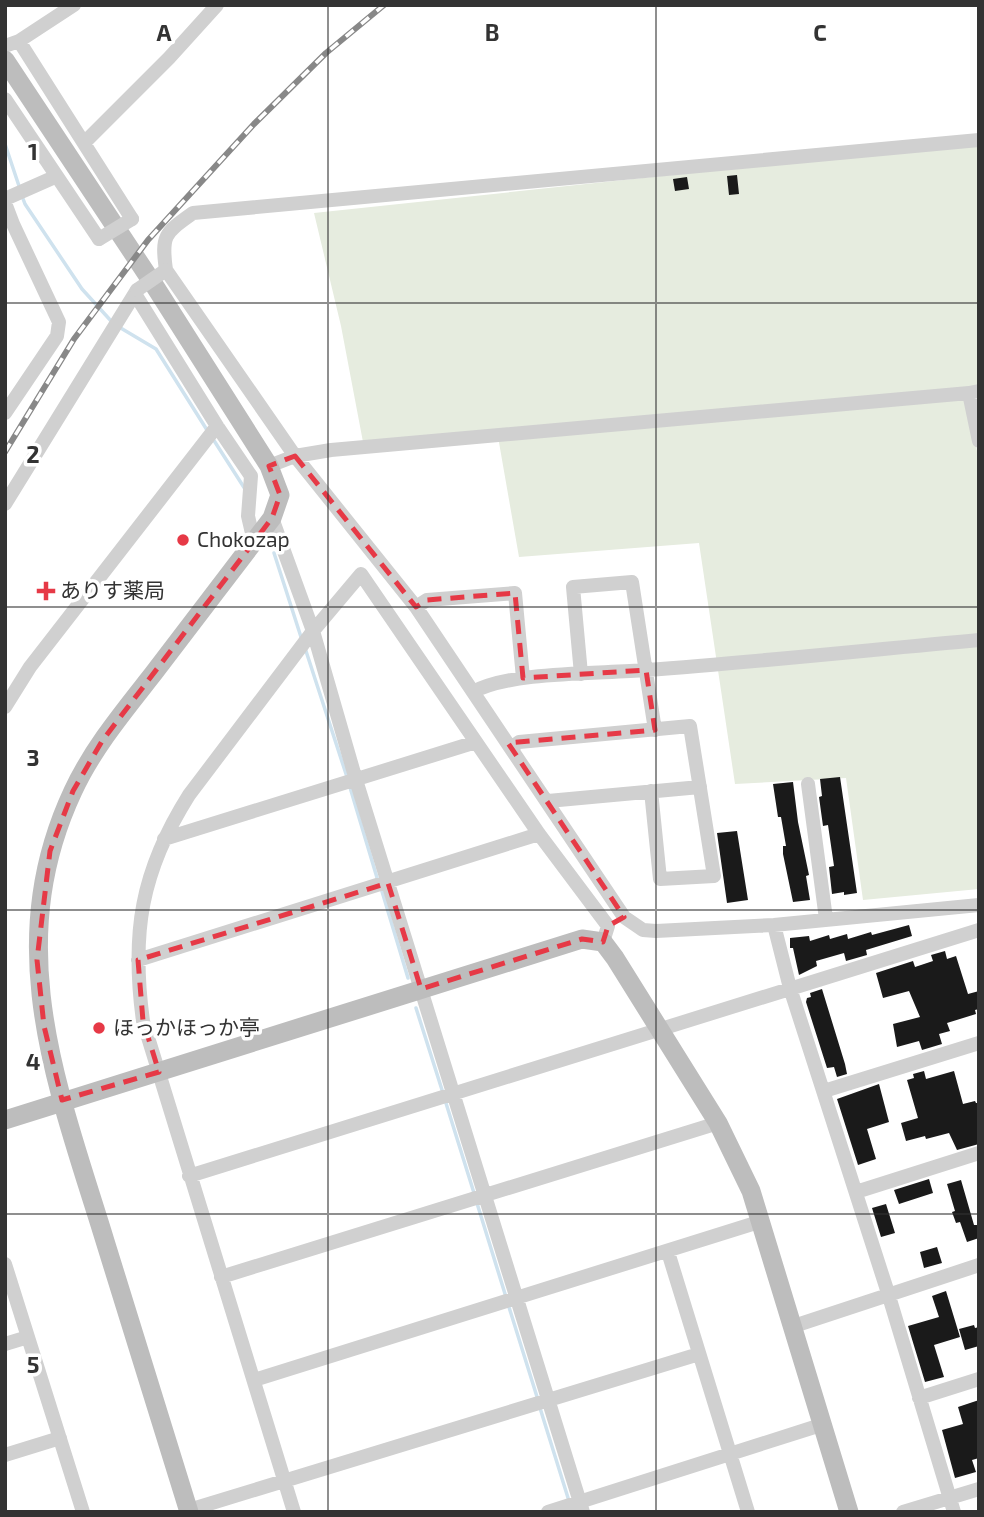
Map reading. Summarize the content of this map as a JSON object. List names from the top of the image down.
{
  "places": {
    "other": ["Chokozap", "ほっかほっか亭"],
    "health": ["ありす薬局"]
  },
  "grid": {
    "columns": ["A", "B", "C"],
    "rows": [
      "1",
      "2",
      "3",
      "4",
      "5"
    ]
  }
}
